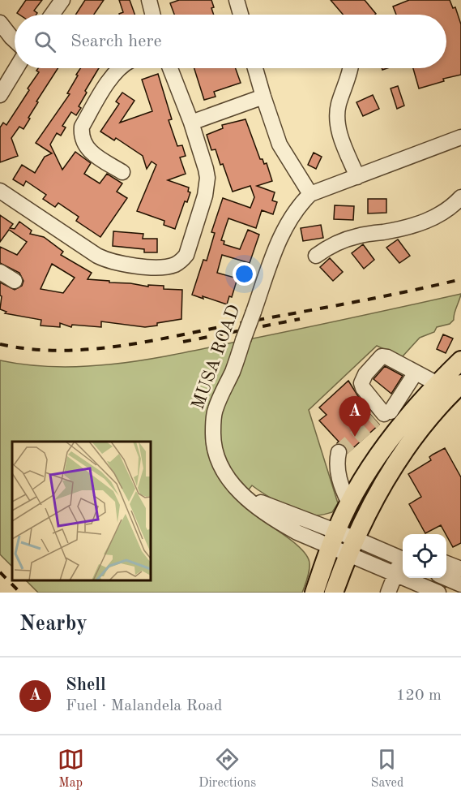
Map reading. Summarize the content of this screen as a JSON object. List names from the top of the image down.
{
  "streets": {
    "street": ["MUSA ROAD"]
  },
  "page": {
    "search": "Search here",
    "pins": "A",
    "heading": "Nearby",
    "list": [
      {
        "mark": "A",
        "name": "Shell",
        "note": "Fuel · Malandela Road",
        "value": "120 m"
      }
    ],
    "nav": ["Map", "Directions", "Saved"]
  }
}
